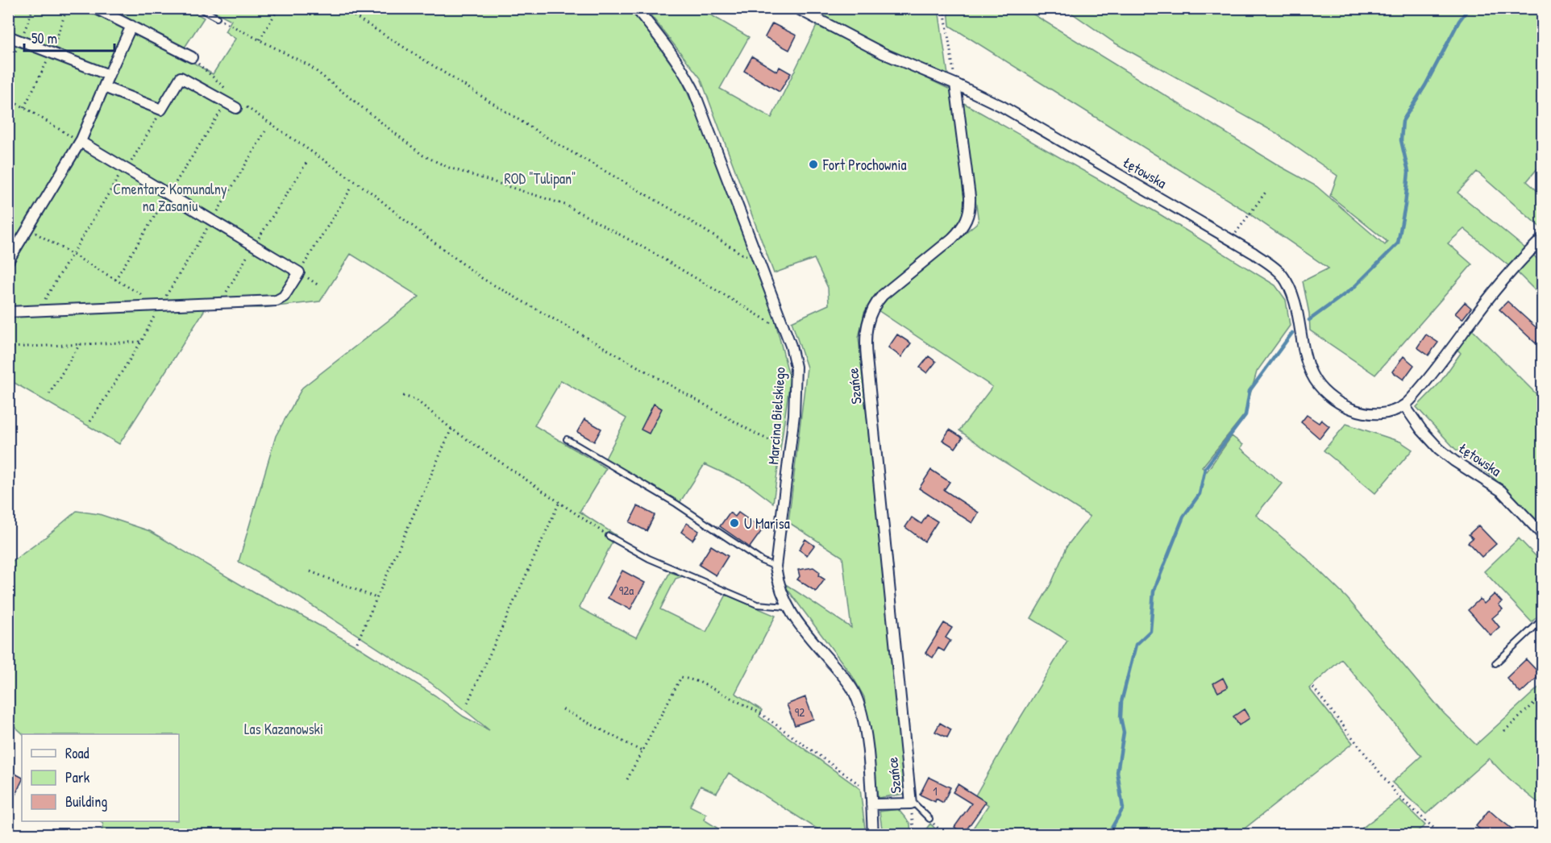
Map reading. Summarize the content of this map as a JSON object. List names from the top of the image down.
{
  "streets": {
    "street": ["Łętowska", "Szańce", "Marcina Bielskiego"]
  },
  "crossings": [
    ["Łętowska", "Szańce"]
  ],
  "parks": ["ROD \"Tulipan\"", "Cmentarz Komunalny na Zasaniu", "Las Kazanowski"],
  "places": ["Fort Prochownia", "U Marisa"],
  "house_numbers": ["92a", "92", "1"],
  "legend": ["Road", "Park", "Building"],
  "scale_bar": "50 m"
}
